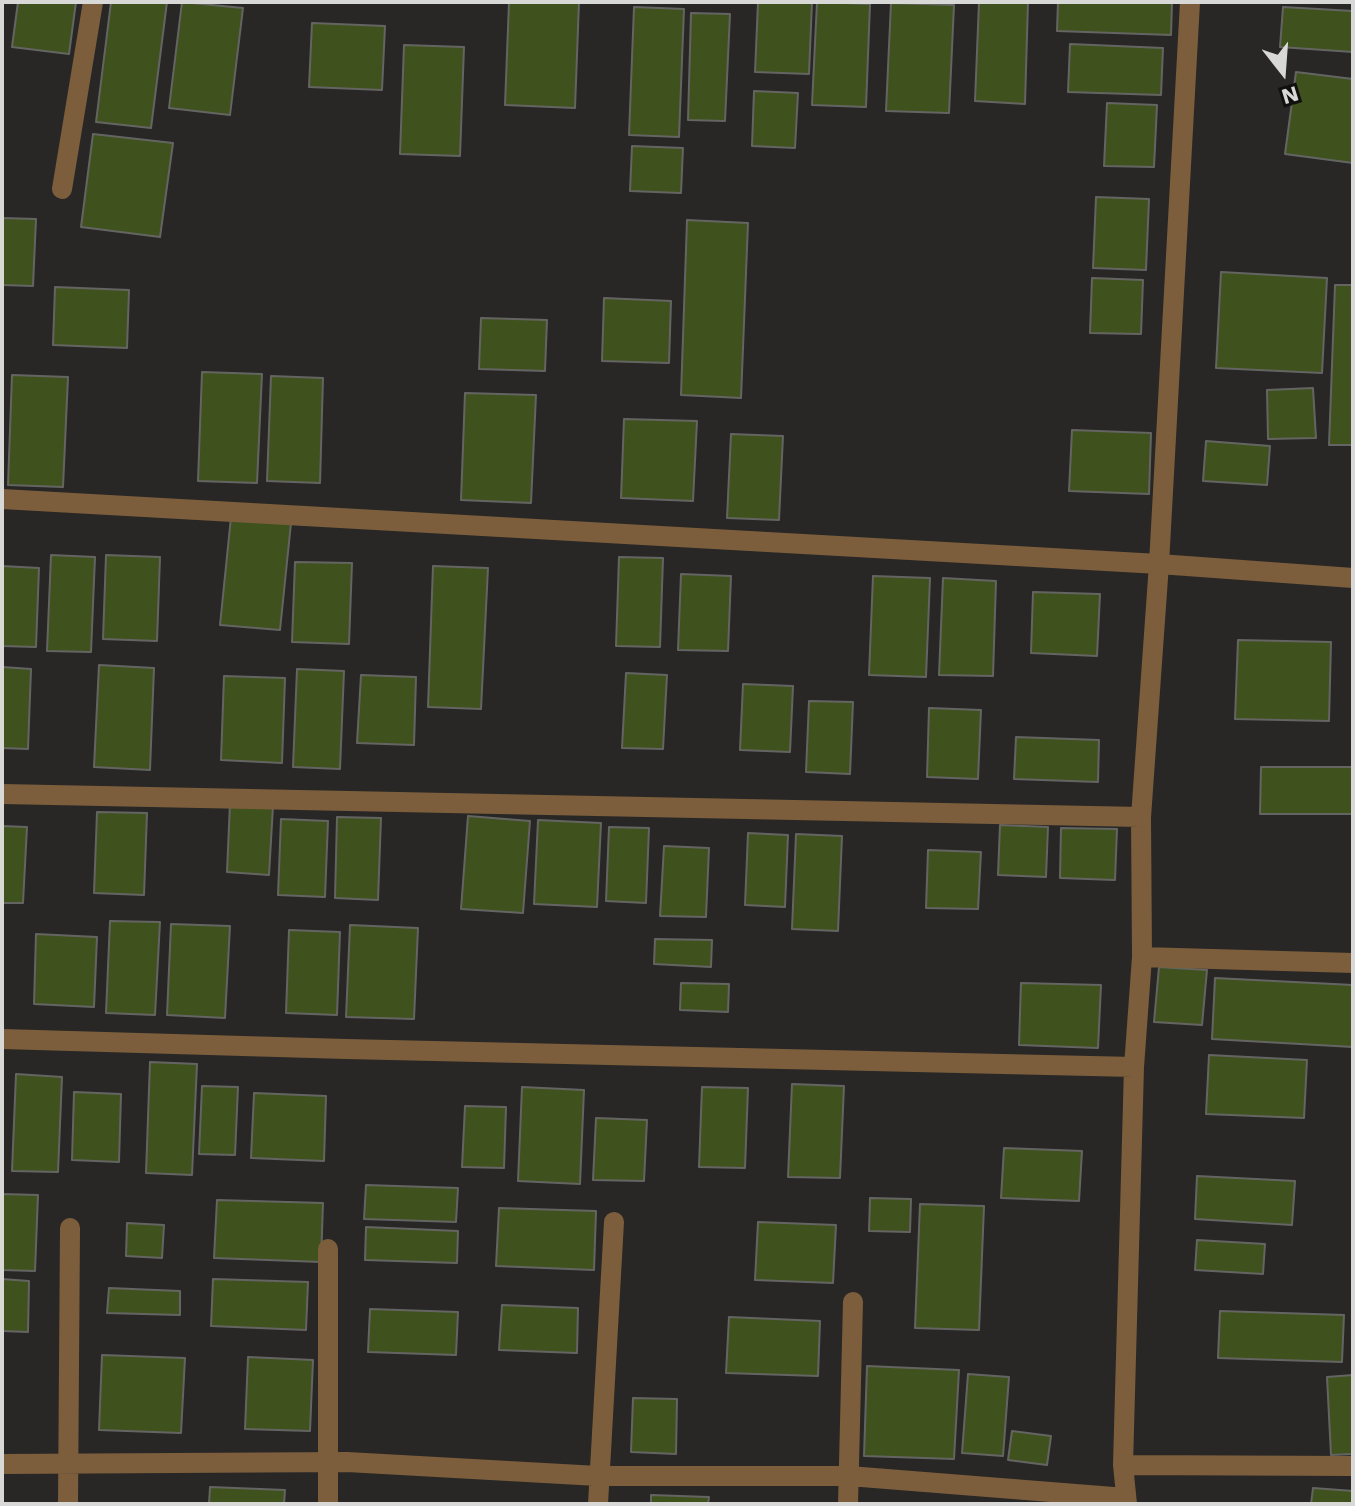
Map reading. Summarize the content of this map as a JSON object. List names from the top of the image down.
{
  "north": "bottom"
}
